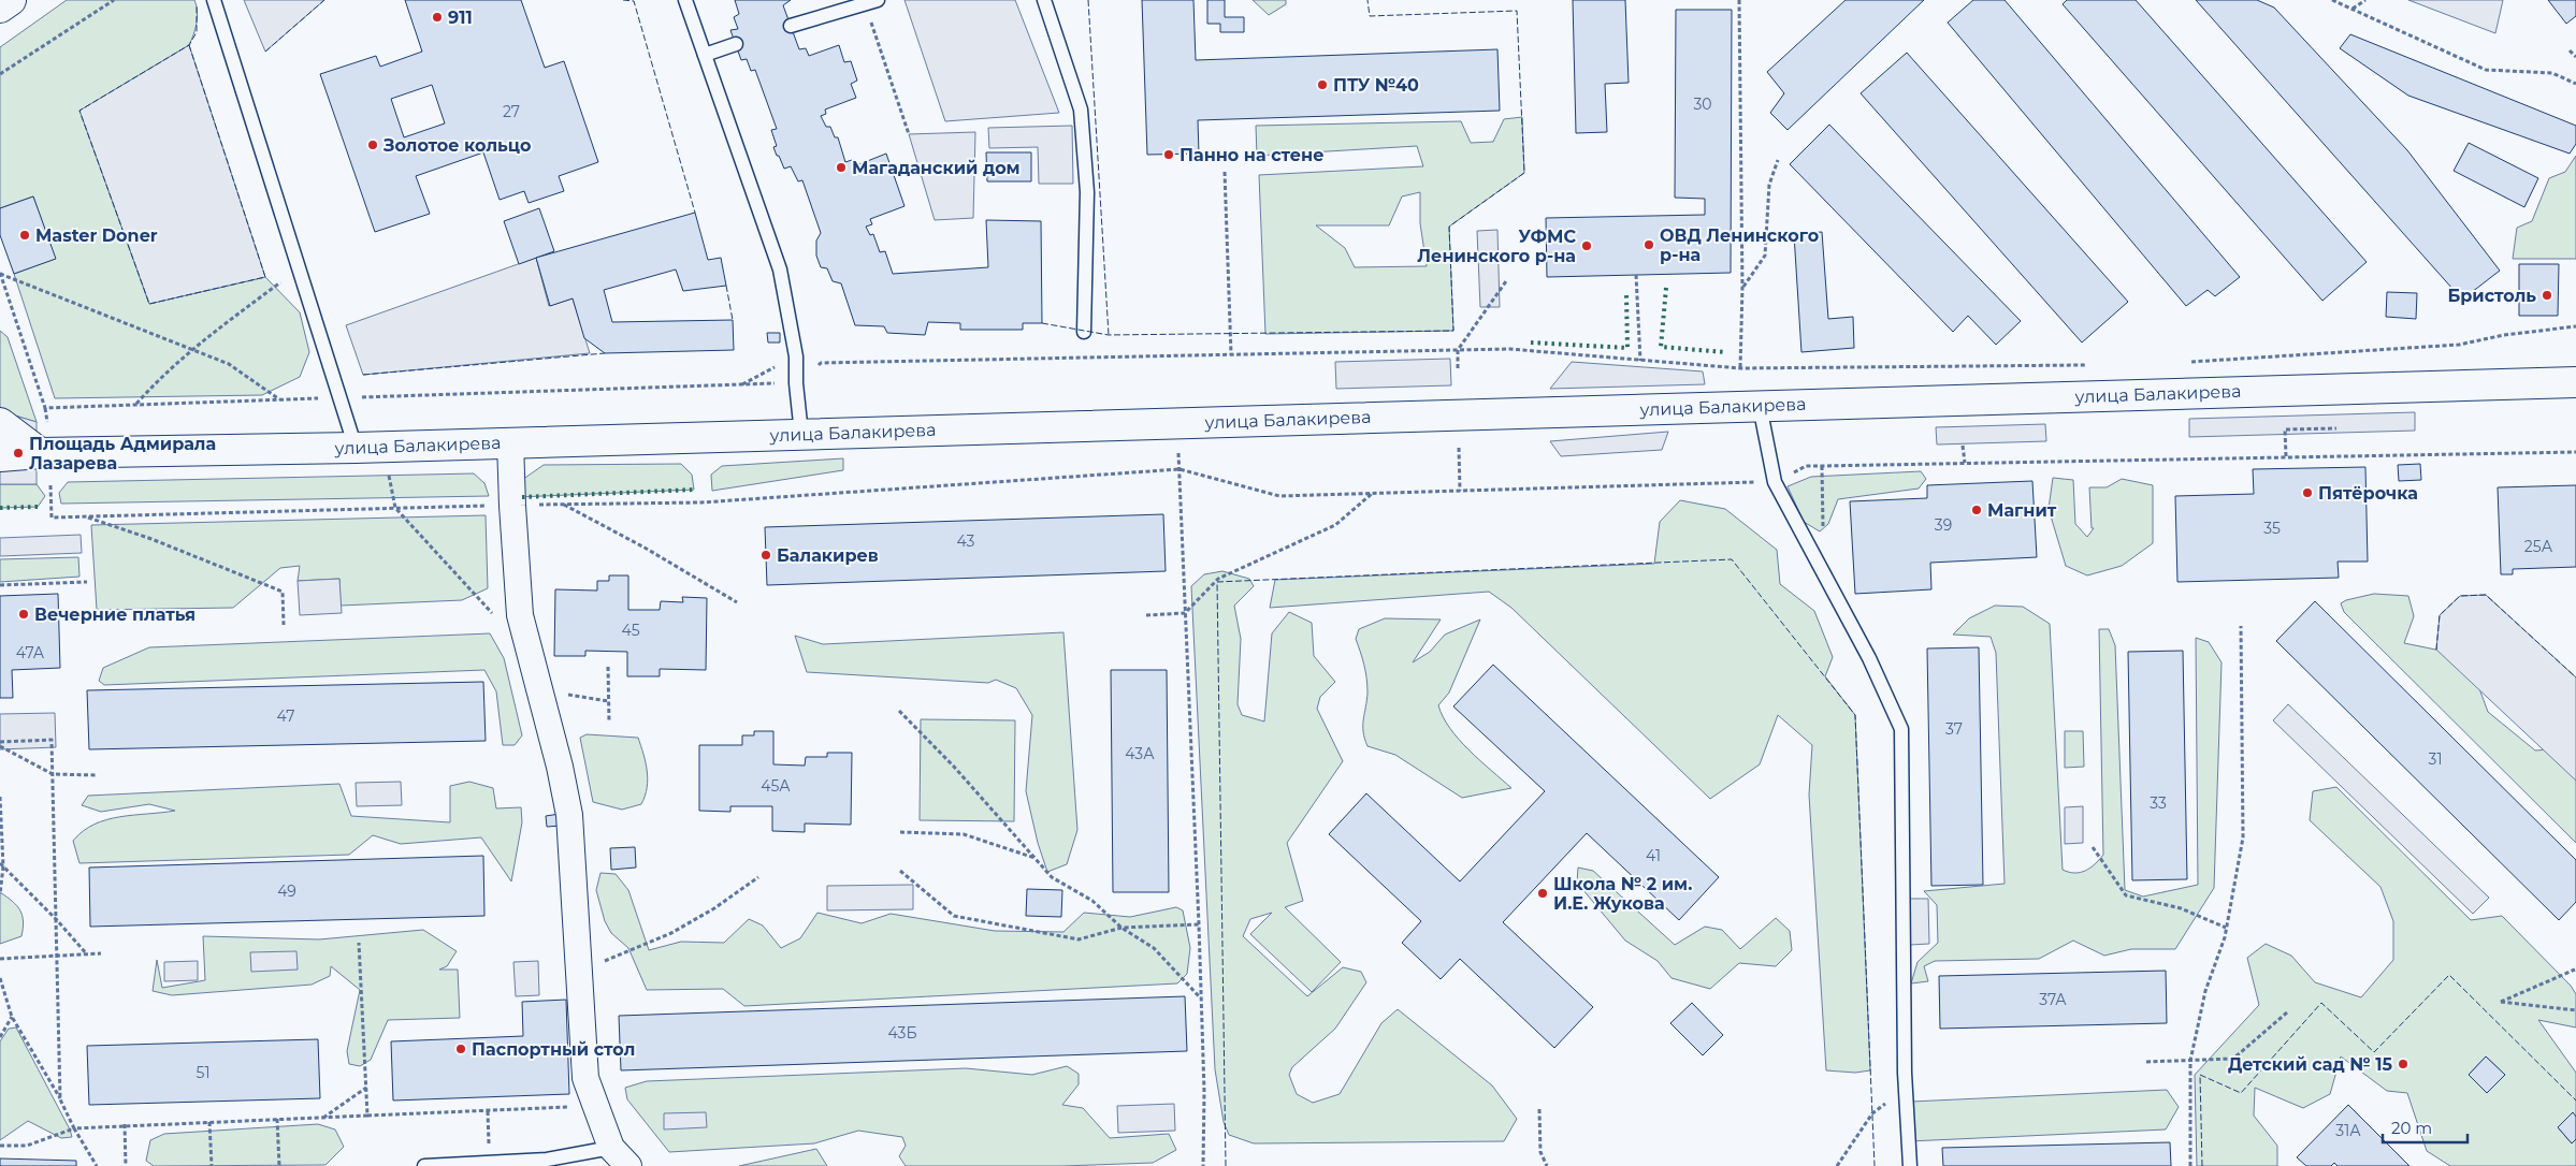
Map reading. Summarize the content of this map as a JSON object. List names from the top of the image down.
{
  "streets": {
    "street": ["улица Балакирева"]
  },
  "places": [
    "911",
    "ПТУ №40",
    "Золотое кольцо",
    "Панно на стене",
    "Магаданский дом",
    "Master Doner",
    "ОВД Ленинского р-на",
    "УФМС Ленинского р-на",
    "Бристоль",
    "Площадь Адмирала Лазарева",
    "Пятёрочка",
    "Магнит",
    "Балакирев",
    "Вечерние платья",
    "Школа № 2 им. И.Е. Жукова",
    "Паспортный стол",
    "Детский сад № 15"
  ],
  "house_numbers": [
    "30",
    "27",
    "39",
    "35",
    "43",
    "25А",
    "45",
    "47А",
    "47",
    "37",
    "43А",
    "31",
    "45А",
    "33",
    "41",
    "49",
    "37А",
    "43Б",
    "51",
    "31А"
  ],
  "scale_bar": "20 m"
}
